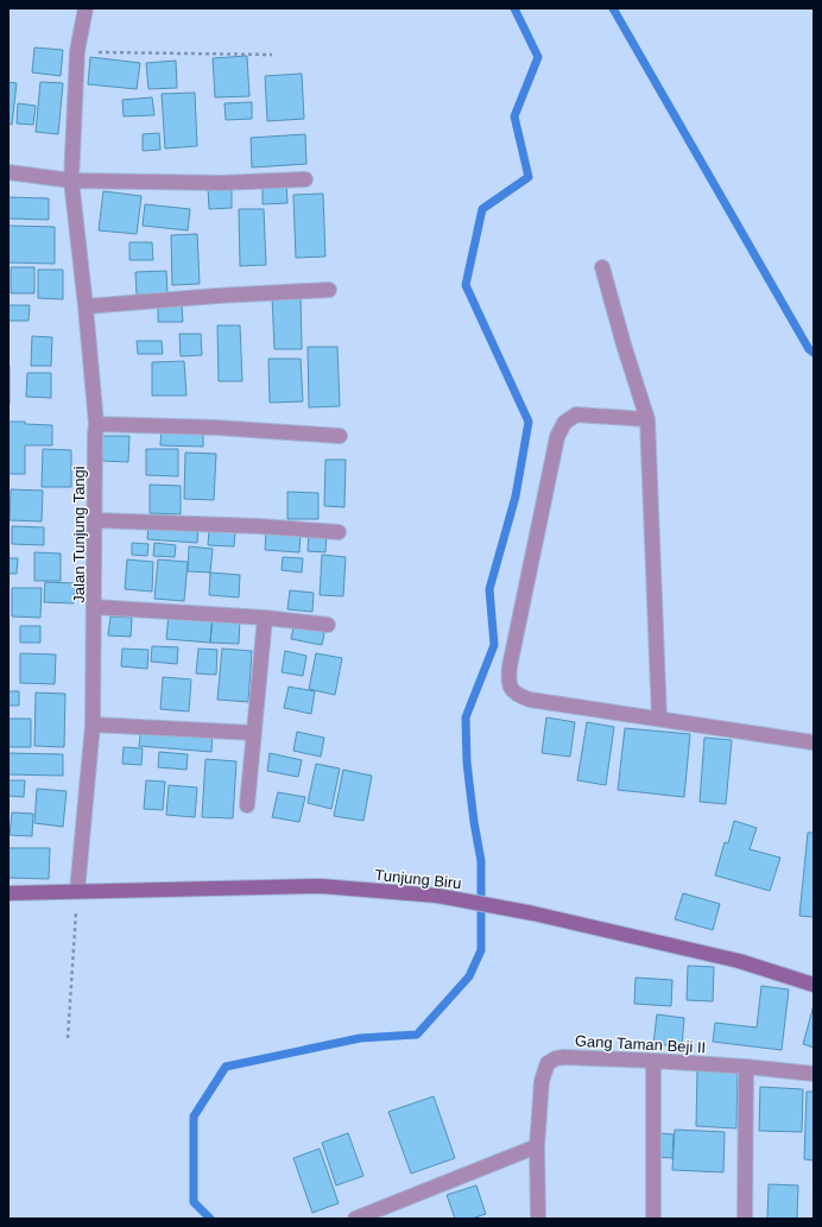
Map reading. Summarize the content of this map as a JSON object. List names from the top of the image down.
{
  "streets": {
    "street": ["Jalan Tunjung Tangi", "Tunjung Biru", "Gang Taman Beji II"]
  },
  "crossings": [
    ["Jalan Tunjung Tangi", "Tunjung Biru"]
  ]
}
